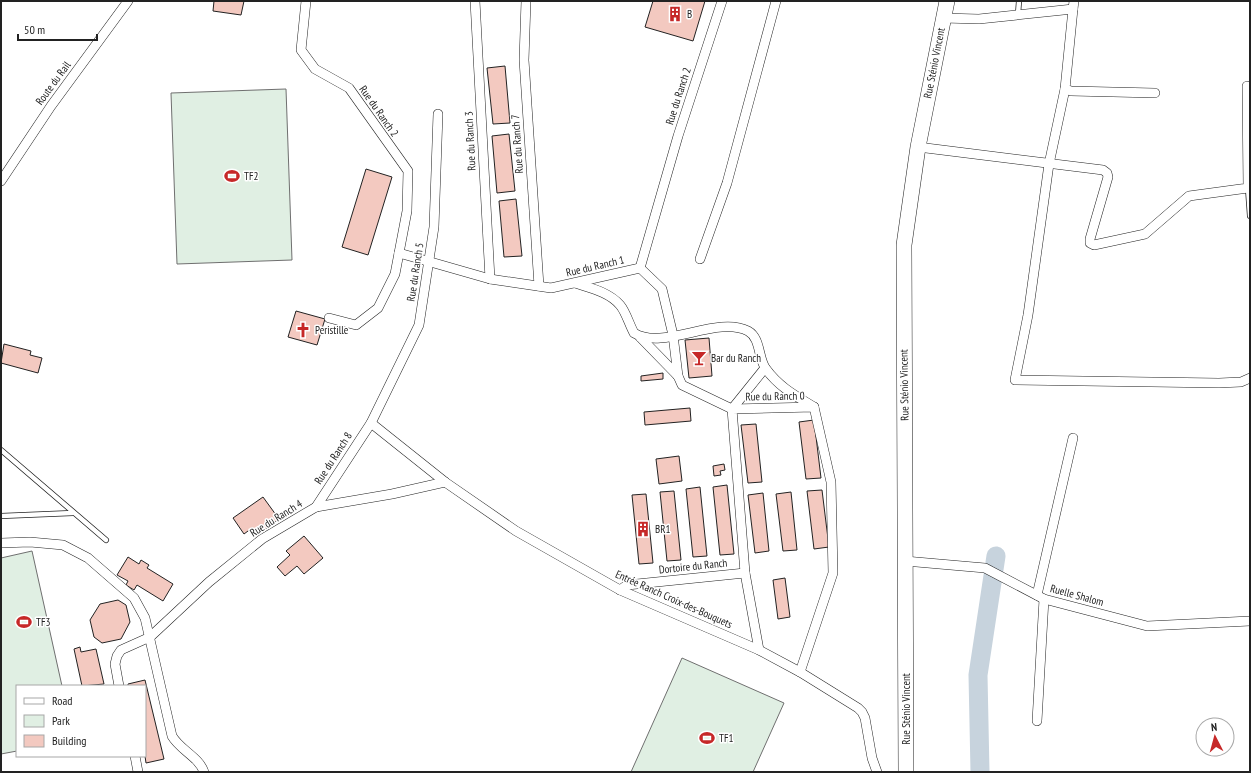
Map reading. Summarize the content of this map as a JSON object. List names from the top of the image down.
{
  "streets": {
    "main road": ["Rue Sténio Vincent"],
    "street": [
      "Route du Rail",
      "Rue du Ranch 2",
      "Rue du Ranch 3",
      "Rue du Ranch 7",
      "Rue du Ranch 1",
      "Rue du Ranch 5",
      "Rue du Ranch 0",
      "Rue du Ranch 8",
      "Rue du Ranch 4",
      "Dortoire du Ranch",
      "Ruelle Shalom",
      "Entrée Ranch Croix-des-Bouquets"
    ]
  },
  "crossings": [
    ["Rue Sténio Vincent", "Ruelle Shalom"],
    ["Rue du Ranch 2", "Rue du Ranch 1"],
    ["Rue du Ranch 3", "Rue du Ranch 1"],
    ["Rue du Ranch 7", "Rue du Ranch 1"],
    ["Rue du Ranch 1", "Rue du Ranch 5"],
    ["Rue du Ranch 1", "Rue du Ranch 0"],
    ["Rue du Ranch 5", "Rue du Ranch 8"],
    ["Rue du Ranch 5", "Entrée Ranch Croix-des-Bouquets"],
    ["Rue du Ranch 0", "Dortoire du Ranch"],
    ["Rue du Ranch 0", "Entrée Ranch Croix-des-Bouquets"],
    ["Rue du Ranch 8", "Rue du Ranch 4"],
    ["Rue du Ranch 8", "Entrée Ranch Croix-des-Bouquets"],
    ["Rue du Ranch 4", "Entrée Ranch Croix-des-Bouquets"],
    ["Dortoire du Ranch", "Entrée Ranch Croix-des-Bouquets"]
  ],
  "places": {
    "building": ["B", "BR1"],
    "sports": ["TF2", "TF3", "TF1"],
    "church": ["Peristille"],
    "bar": ["Bar du Ranch"]
  },
  "legend": ["Road", "Park", "Building"],
  "scale_bar": "50 m",
  "north": "top"
}
